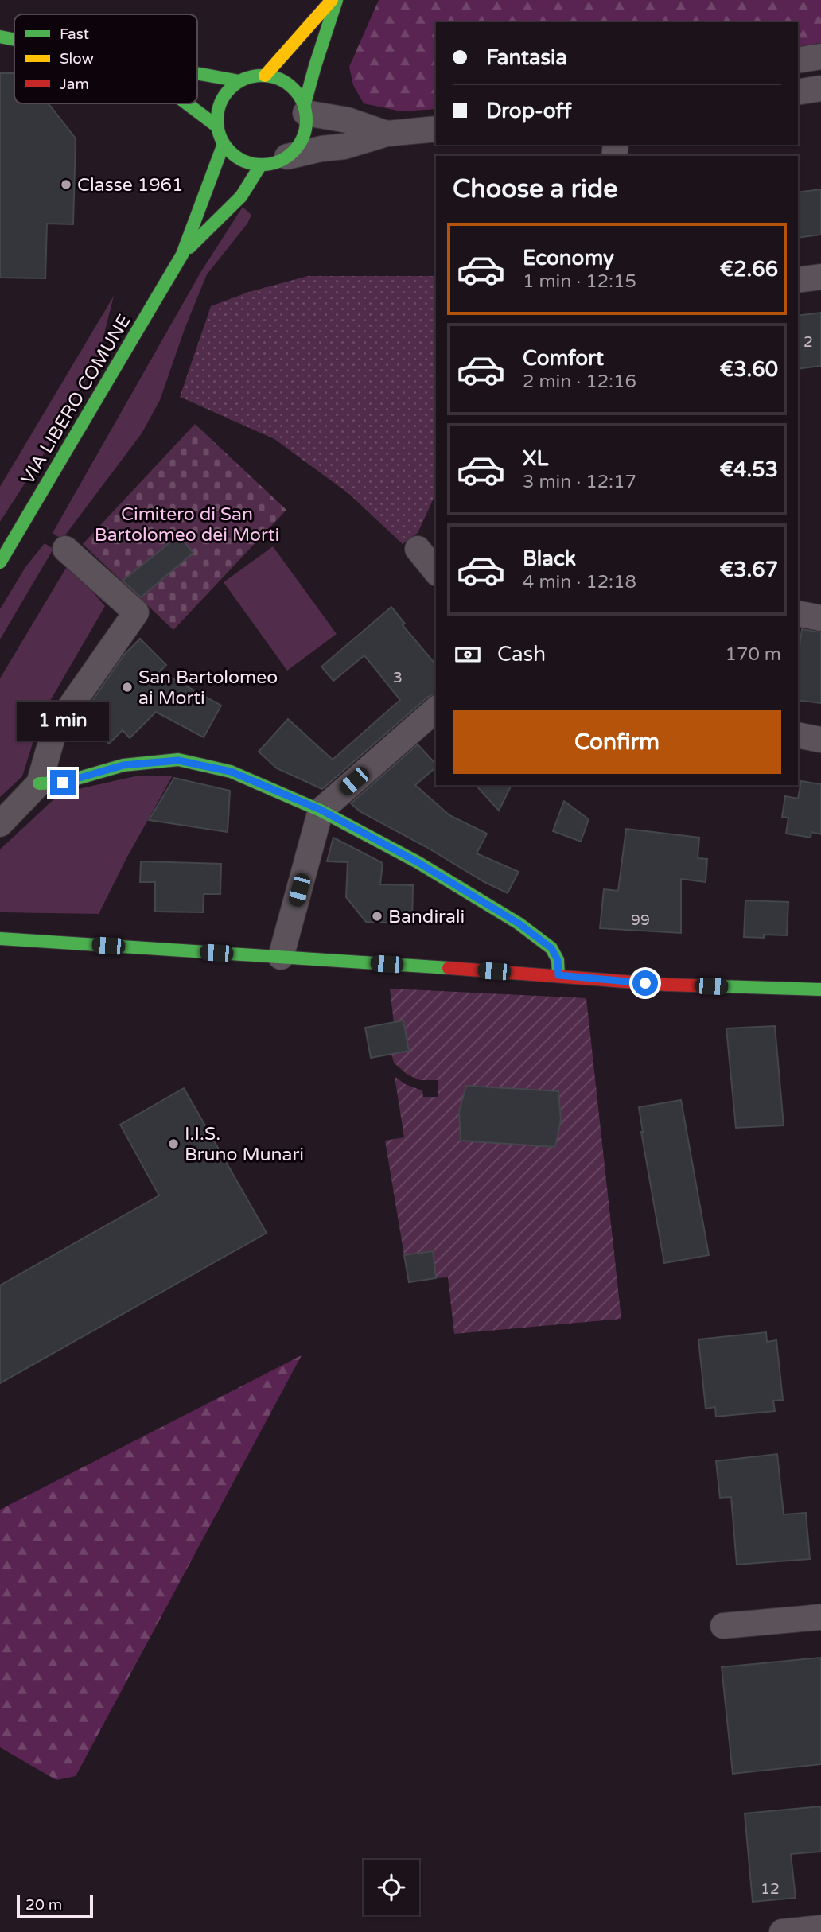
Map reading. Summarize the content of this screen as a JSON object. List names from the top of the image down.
{
  "streets": {
    "main road": ["VIA LIBERO COMUNE"]
  },
  "parks": ["Cimitero di San Bartolomeo dei Morti"],
  "places": [
    "Classe 1961",
    "San Bartolomeo ai Morti",
    "Bandirali",
    "I.I.S. Bruno Munari"
  ],
  "house_numbers": [
    "2",
    "3",
    "99",
    "12"
  ],
  "legend": ["Fast", "Slow", "Jam"],
  "scale_bar": "20 m",
  "page": {
    "banner": ["Fantasia", "Drop-off"],
    "heading": "Choose a ride",
    "list": [
      {
        "name": "Economy",
        "note": "1 min · 12:15",
        "value": "€2.66"
      },
      {
        "name": "Comfort",
        "note": "2 min · 12:16",
        "value": "€3.60"
      },
      {
        "name": "XL",
        "note": "3 min · 12:17",
        "value": "€4.53"
      },
      {
        "name": "Black",
        "note": "4 min · 12:18",
        "value": "€3.67"
      }
    ],
    "pay": ["Cash", "170 m"],
    "buttons": "Confirm",
    "bubble": "1 min",
    "scale": "20 m"
  }
}
